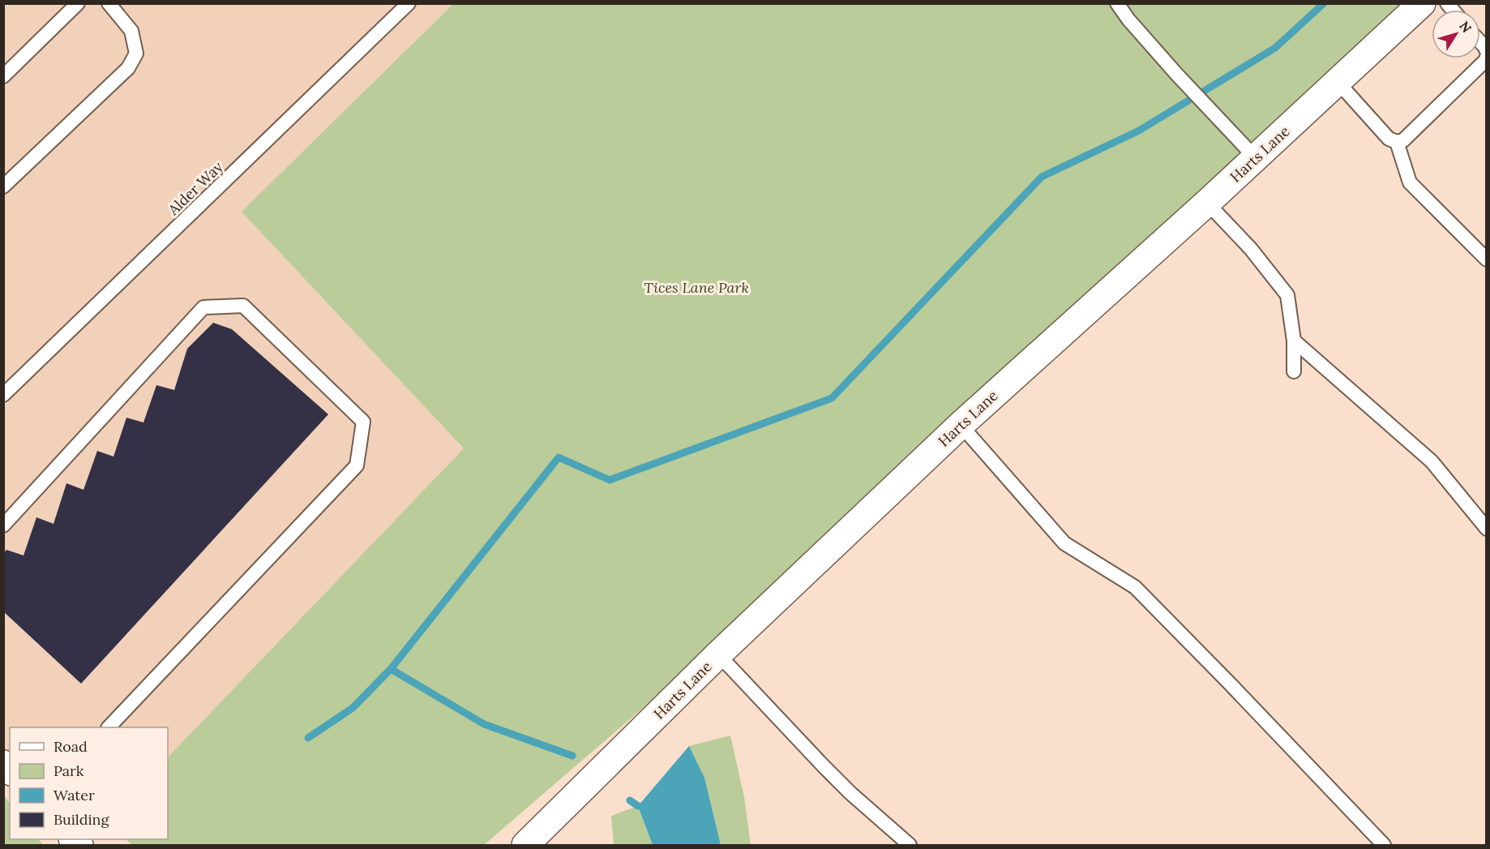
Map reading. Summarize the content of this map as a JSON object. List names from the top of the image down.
{
  "streets": {
    "street": ["Harts Lane"],
    "lane": ["Alder Way"]
  },
  "parks": ["Tices Lane Park"],
  "legend": [
    "Road",
    "Park",
    "Water",
    "Building"
  ],
  "north": "top right"
}
